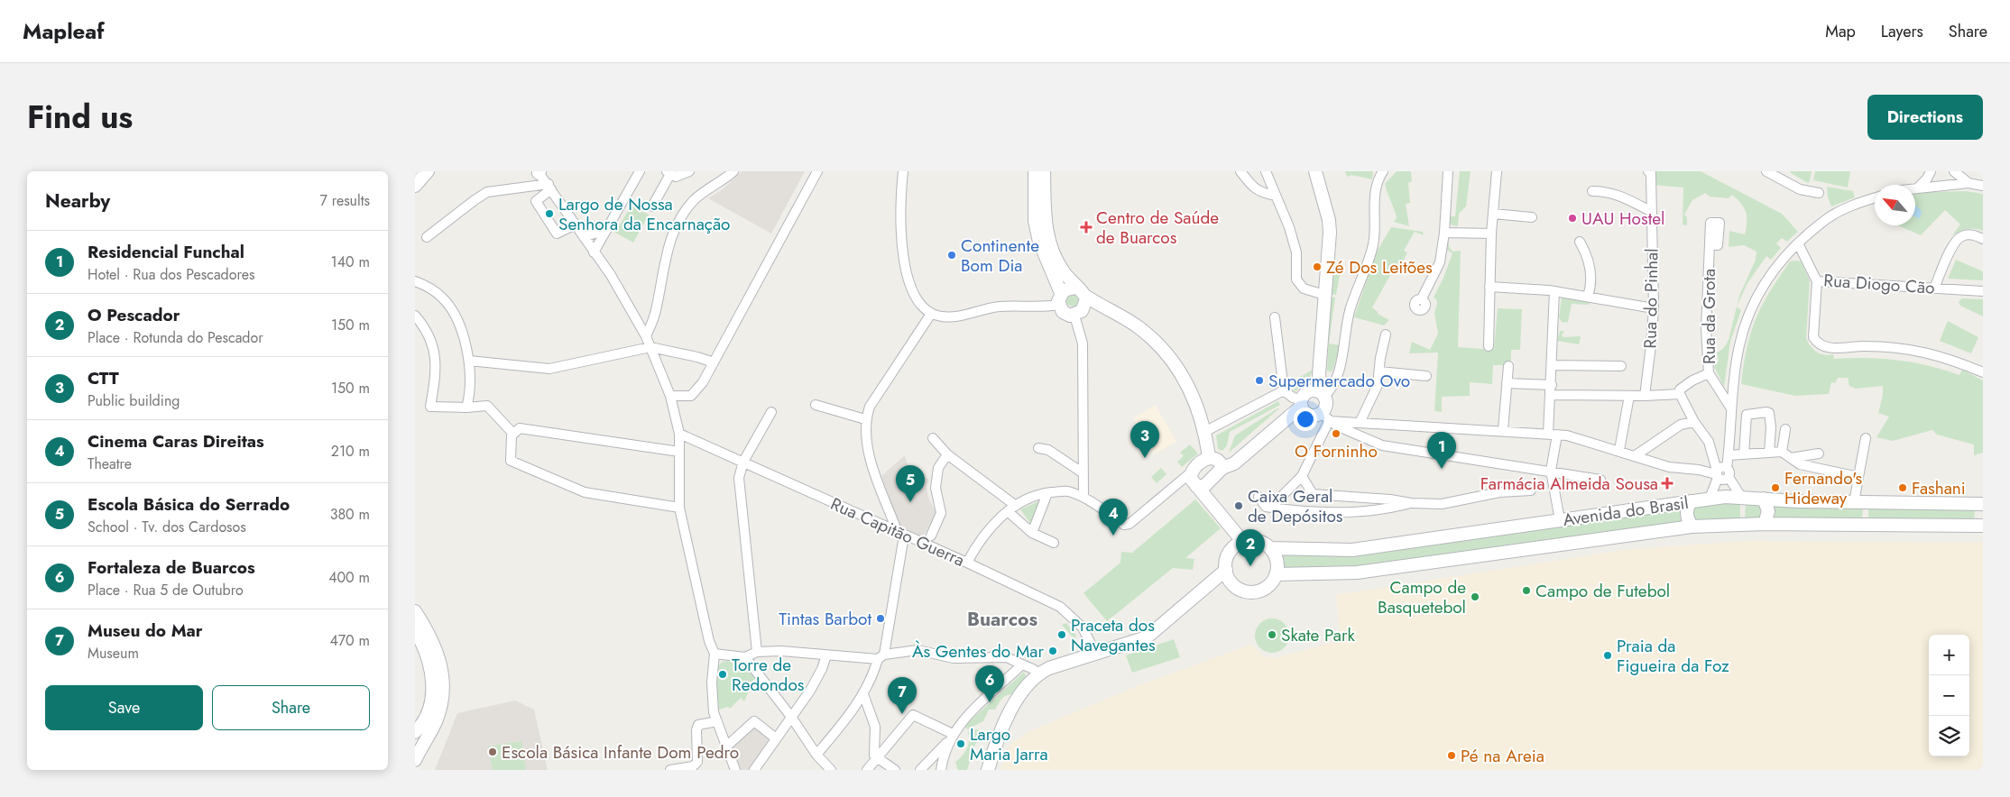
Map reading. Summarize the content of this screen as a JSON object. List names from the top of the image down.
{
  "streets": {
    "main road": ["Avenida do Brasil"],
    "street": [
      "Rua Diogo Cão",
      "Rua do Pinhal",
      "Rua da Grota",
      "Rua Capitão Guerra"
    ]
  },
  "districts": ["Buarcos"],
  "places": {
    "other": [
      "Largo de Nossa Senhora da Encarnação",
      "UAU Hostel",
      "Continente Bom Dia",
      "Zé Dos Leitões",
      "Supermercado Ovo",
      "O Forninho",
      "Fernando's Hideway",
      "Fashani",
      "Caixa Geral de Depósitos",
      "Campo de Futebol",
      "Campo de Basquetebol",
      "Tintas Barbot",
      "Praceta dos Navegantes",
      "Skate Park",
      "Às Gentes do Mar",
      "Praia da Figueira da Foz",
      "Torre de Redondos",
      "Largo Maria Jarra",
      "Escola Básica Infante Dom Pedro",
      "Pé na Areia"
    ],
    "health": ["Centro de Saúde de Buarcos", "Farmácia Almeida Sousa"]
  },
  "north": "top left",
  "page": {
    "header": "Mapleaf",
    "nav": ["Map", "Layers", "Share"],
    "title": "Find us",
    "buttons": [
      "Directions",
      ["Save", "Share"]
    ],
    "heading": ["Nearby", "7 results"],
    "list": [
      {
        "mark": "1",
        "name": "Residencial Funchal",
        "note": "Hotel · Rua dos Pescadores",
        "value": "140 m"
      },
      {
        "mark": "2",
        "name": "O Pescador",
        "note": "Place · Rotunda do Pescador",
        "value": "150 m"
      },
      {
        "mark": "3",
        "name": "CTT",
        "note": "Public building",
        "value": "150 m"
      },
      {
        "mark": "4",
        "name": "Cinema Caras Direitas",
        "note": "Theatre",
        "value": "210 m"
      },
      {
        "mark": "5",
        "name": "Escola Básica do Serrado",
        "note": "School · Tv. dos Cardosos",
        "value": "380 m"
      },
      {
        "mark": "6",
        "name": "Fortaleza de Buarcos",
        "note": "Place · Rua 5 de Outubro",
        "value": "400 m"
      },
      {
        "mark": "7",
        "name": "Museu do Mar",
        "note": "Museum",
        "value": "470 m"
      }
    ],
    "pins": [
      "3",
      "1",
      "5",
      "4",
      "2",
      "6",
      "7"
    ],
    "map_buttons": ["+", "−"]
  }
}
